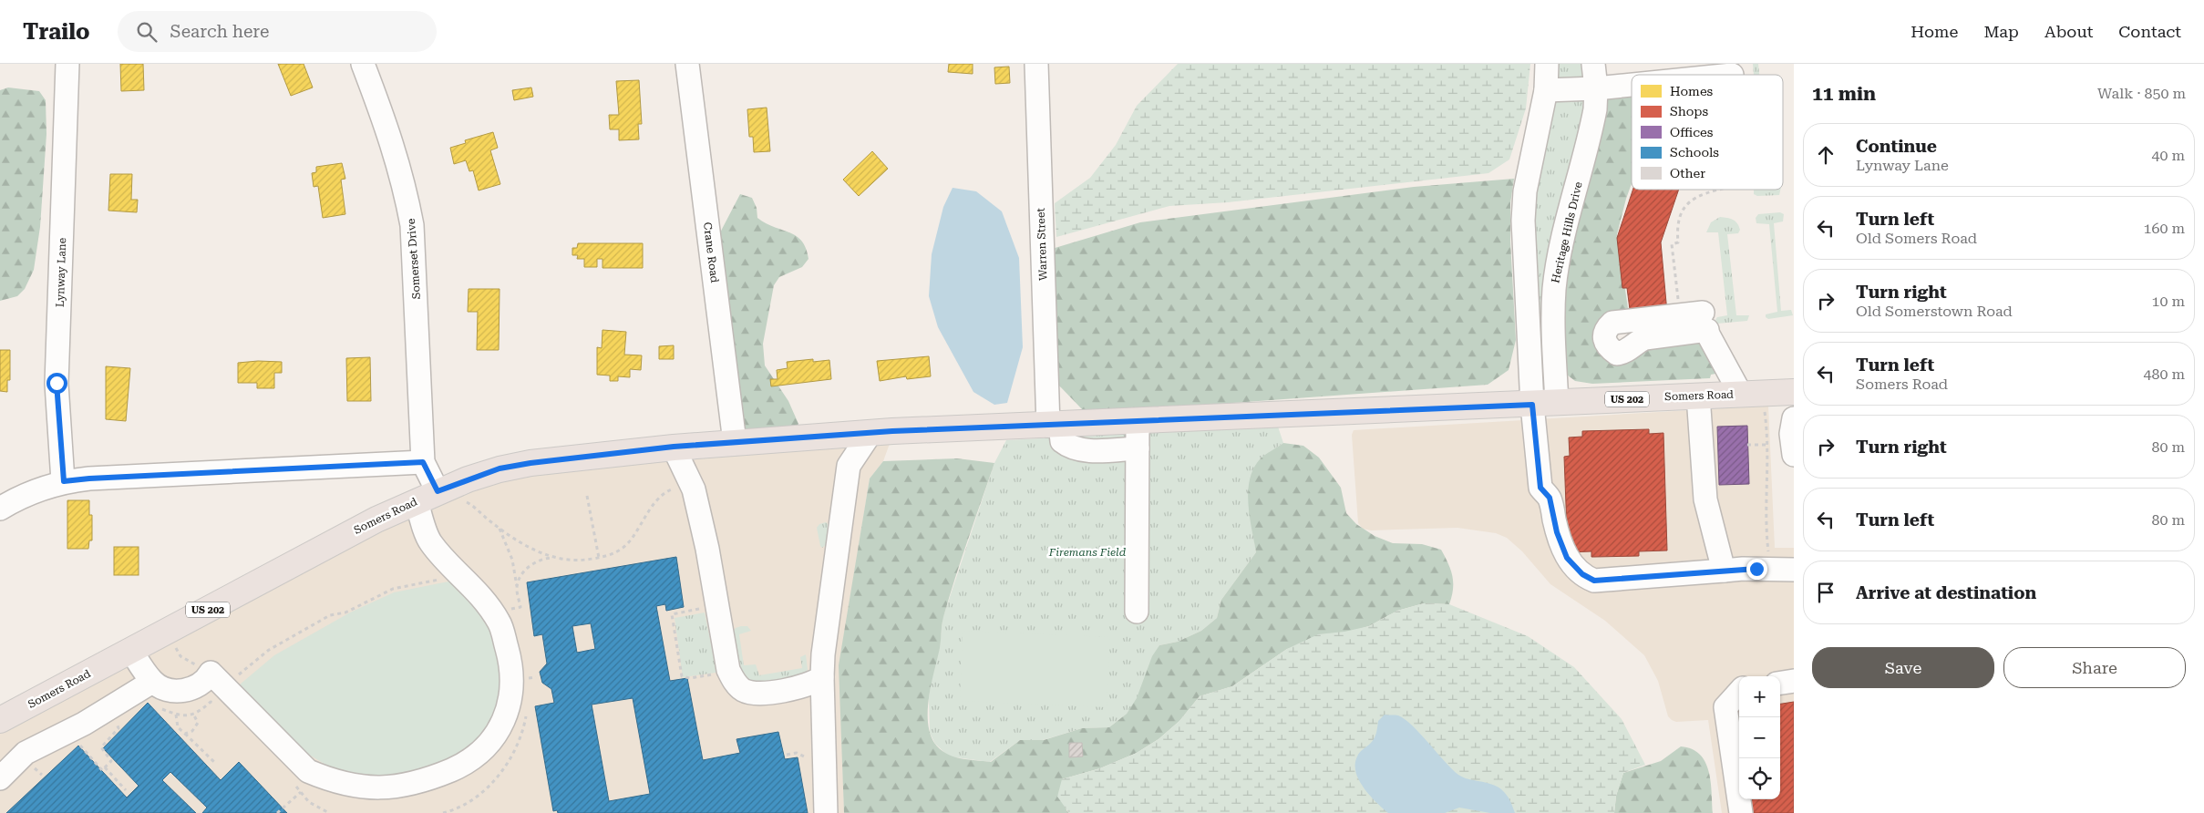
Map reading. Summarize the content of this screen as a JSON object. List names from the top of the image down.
{
  "streets": {
    "main road": ["Somers Road", "US 202"],
    "street": [
      "Heritage Hills Drive",
      "Warren Street",
      "Crane Road",
      "Somerset Drive",
      "Lynway Lane"
    ]
  },
  "crossings": [
    ["Heritage Hills Drive", "Somers Road"],
    ["Warren Street", "Somers Road"],
    ["Crane Road", "Somers Road"]
  ],
  "parks": ["Firemans Field"],
  "legend": [
    "Homes",
    "Shops",
    "Offices",
    "Schools",
    "Other"
  ],
  "page": {
    "header": "Trailo",
    "search": "Search here",
    "nav": [
      "Home",
      "Map",
      "About",
      "Contact"
    ],
    "heading": ["11 min", "Walk · 850 m"],
    "list": [
      ["Continue", "Lynway Lane", "40 m"],
      ["Turn left", "Old Somers Road", "160 m"],
      ["Turn right", "Old Somerstown Road", "10 m"],
      ["Turn left", "Somers Road", "480 m"],
      ["Turn right", "80 m"],
      ["Turn left", "80 m"],
      "Arrive at destination"
    ],
    "buttons": ["Save", "Share"],
    "map_buttons": ["+", "−"]
  }
}
